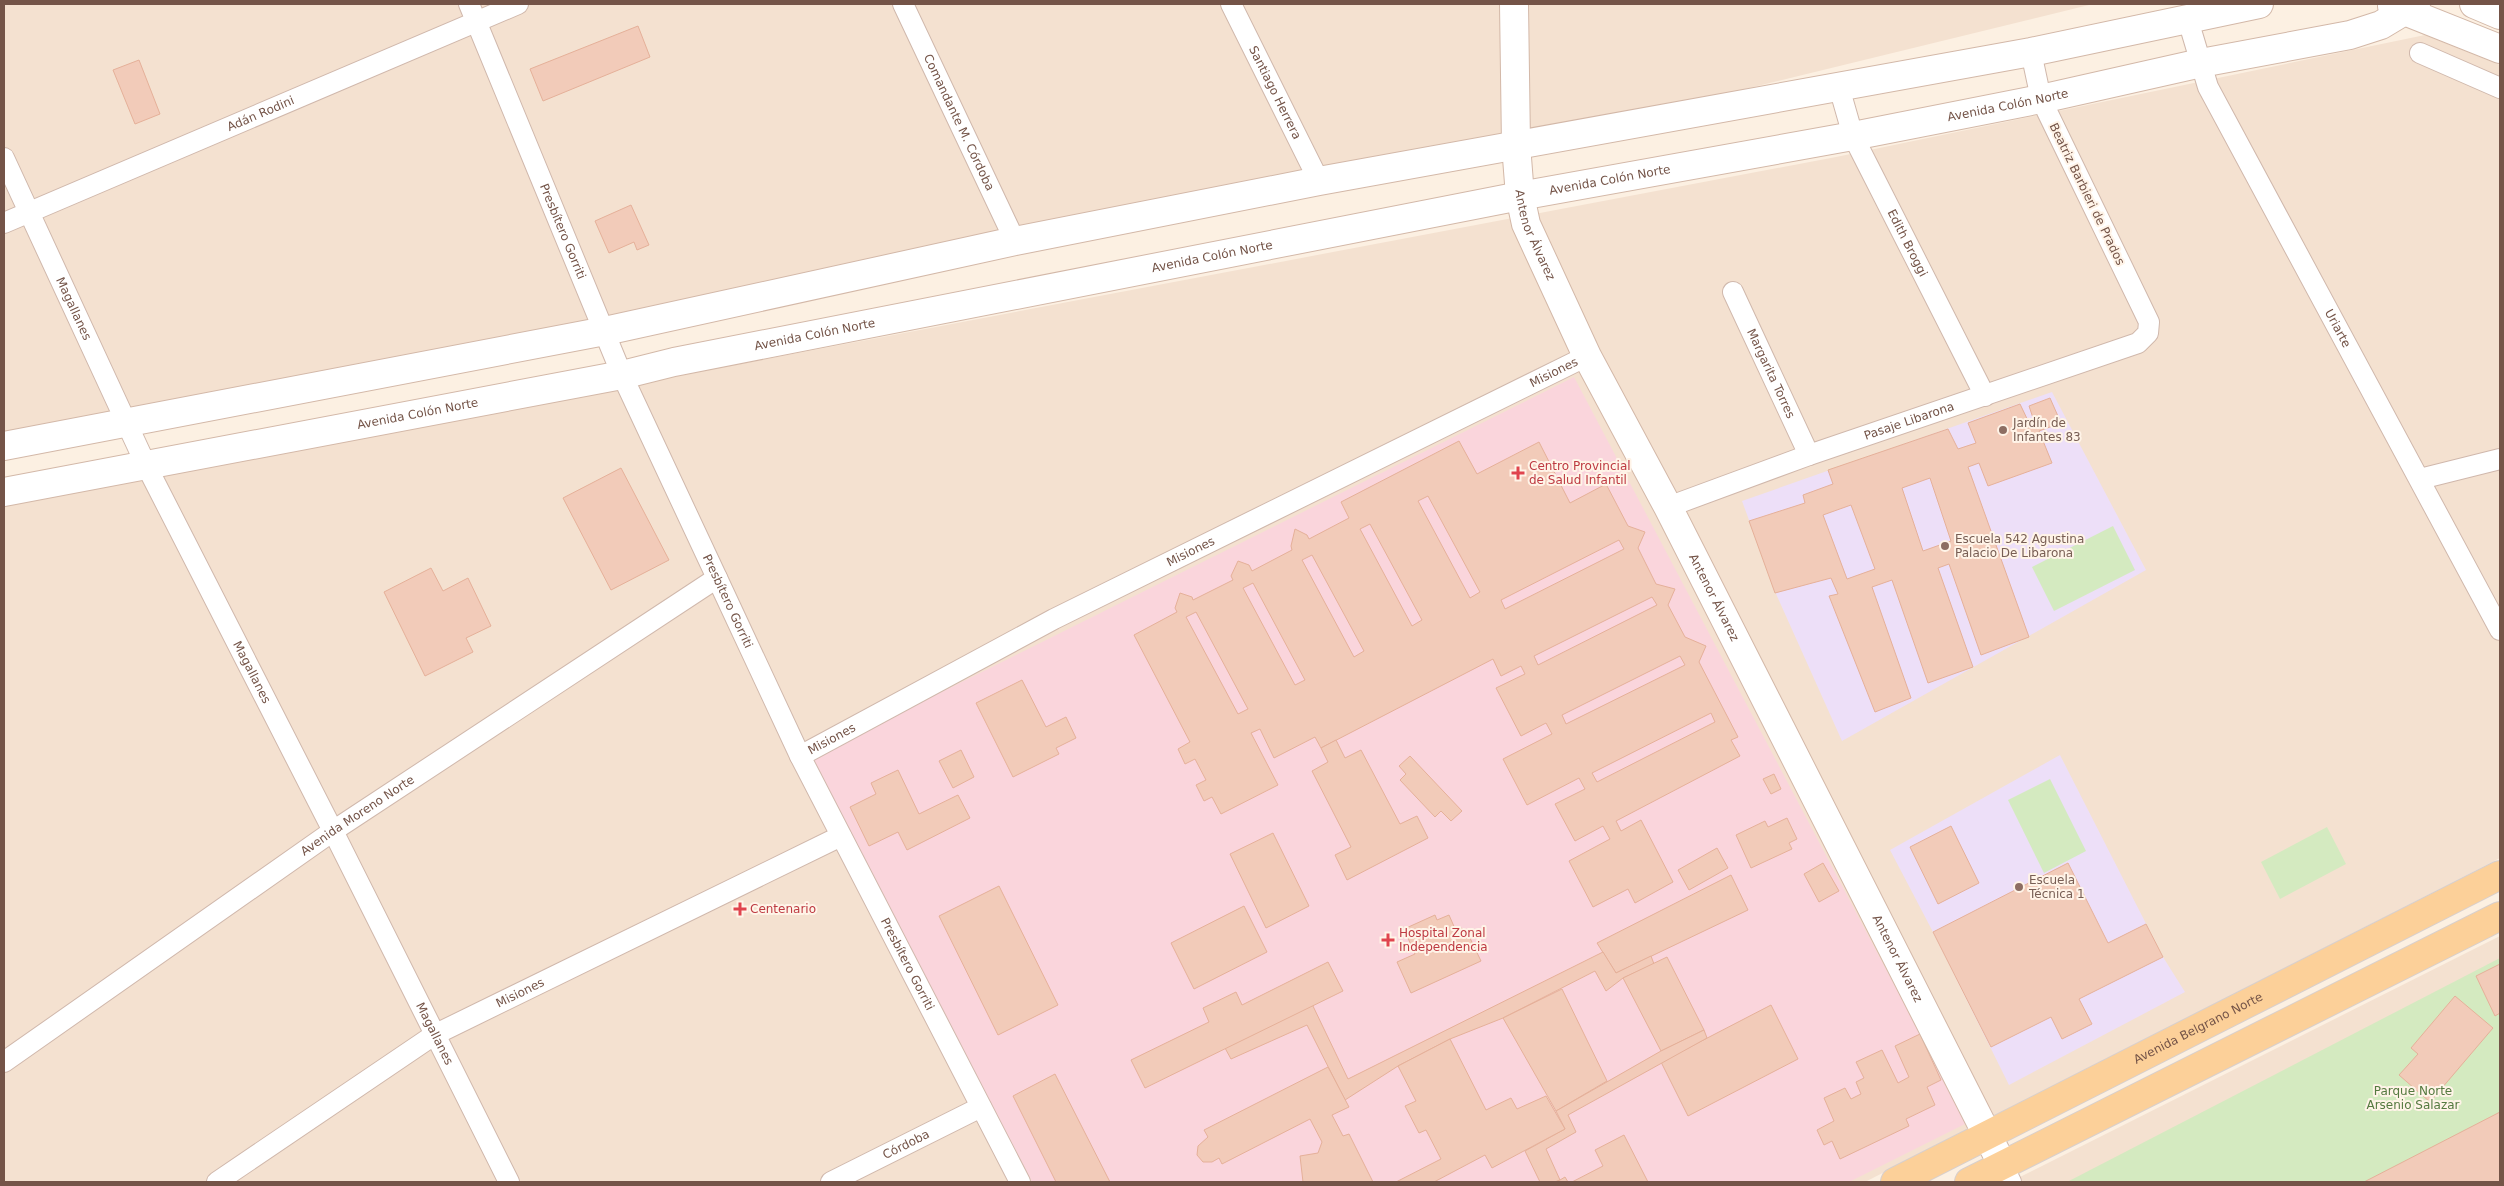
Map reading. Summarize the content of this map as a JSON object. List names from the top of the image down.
{
  "streets": {
    "main road": ["Avenida Colón Norte", "Antenor Álvarez", "Avenida Belgrano Norte"],
    "street": [
      "Santiago Herrera",
      "Adán Rodini",
      "Comandante M. Córdoba",
      "Beatriz Barbieri de Prados",
      "Presbítero Gorriti",
      "Edith Broggi",
      "Magallanes",
      "Uriarte",
      "Misiones",
      "Margarita Torres",
      "Pasaje Libarona",
      "Avenida Moreno Norte",
      "Córdoba"
    ]
  },
  "crossings": [
    ["Avenida Colón Norte", "Beatriz Barbieri de Prados"],
    ["Avenida Colón Norte", "Presbítero Gorriti"],
    ["Avenida Colón Norte", "Antenor Álvarez"],
    ["Avenida Colón Norte", "Edith Broggi"],
    ["Avenida Colón Norte", "Magallanes"],
    ["Avenida Colón Norte", "Uriarte"],
    ["Adán Rodini", "Presbítero Gorriti"],
    ["Adán Rodini", "Magallanes"],
    ["Beatriz Barbieri de Prados", "Pasaje Libarona"],
    ["Presbítero Gorriti", "Misiones"],
    ["Presbítero Gorriti", "Avenida Moreno Norte"],
    ["Presbítero Gorriti", "Córdoba"],
    ["Antenor Álvarez", "Misiones"],
    ["Antenor Álvarez", "Pasaje Libarona"],
    ["Antenor Álvarez", "Avenida Belgrano Norte"],
    ["Edith Broggi", "Pasaje Libarona"],
    ["Magallanes", "Misiones"],
    ["Magallanes", "Avenida Moreno Norte"],
    ["Margarita Torres", "Pasaje Libarona"]
  ],
  "parks": ["Parque Norte Arsenio Salazar"],
  "places": {
    "other": ["Jardín de Infantes 83", "Escuela 542 Agustina Palacio De Libarona", "Escuela Técnica 1"],
    "health": ["Centro Provincial de Salud Infantil", "Centenario", "Hospital Zonal Independencia"]
  }
}
